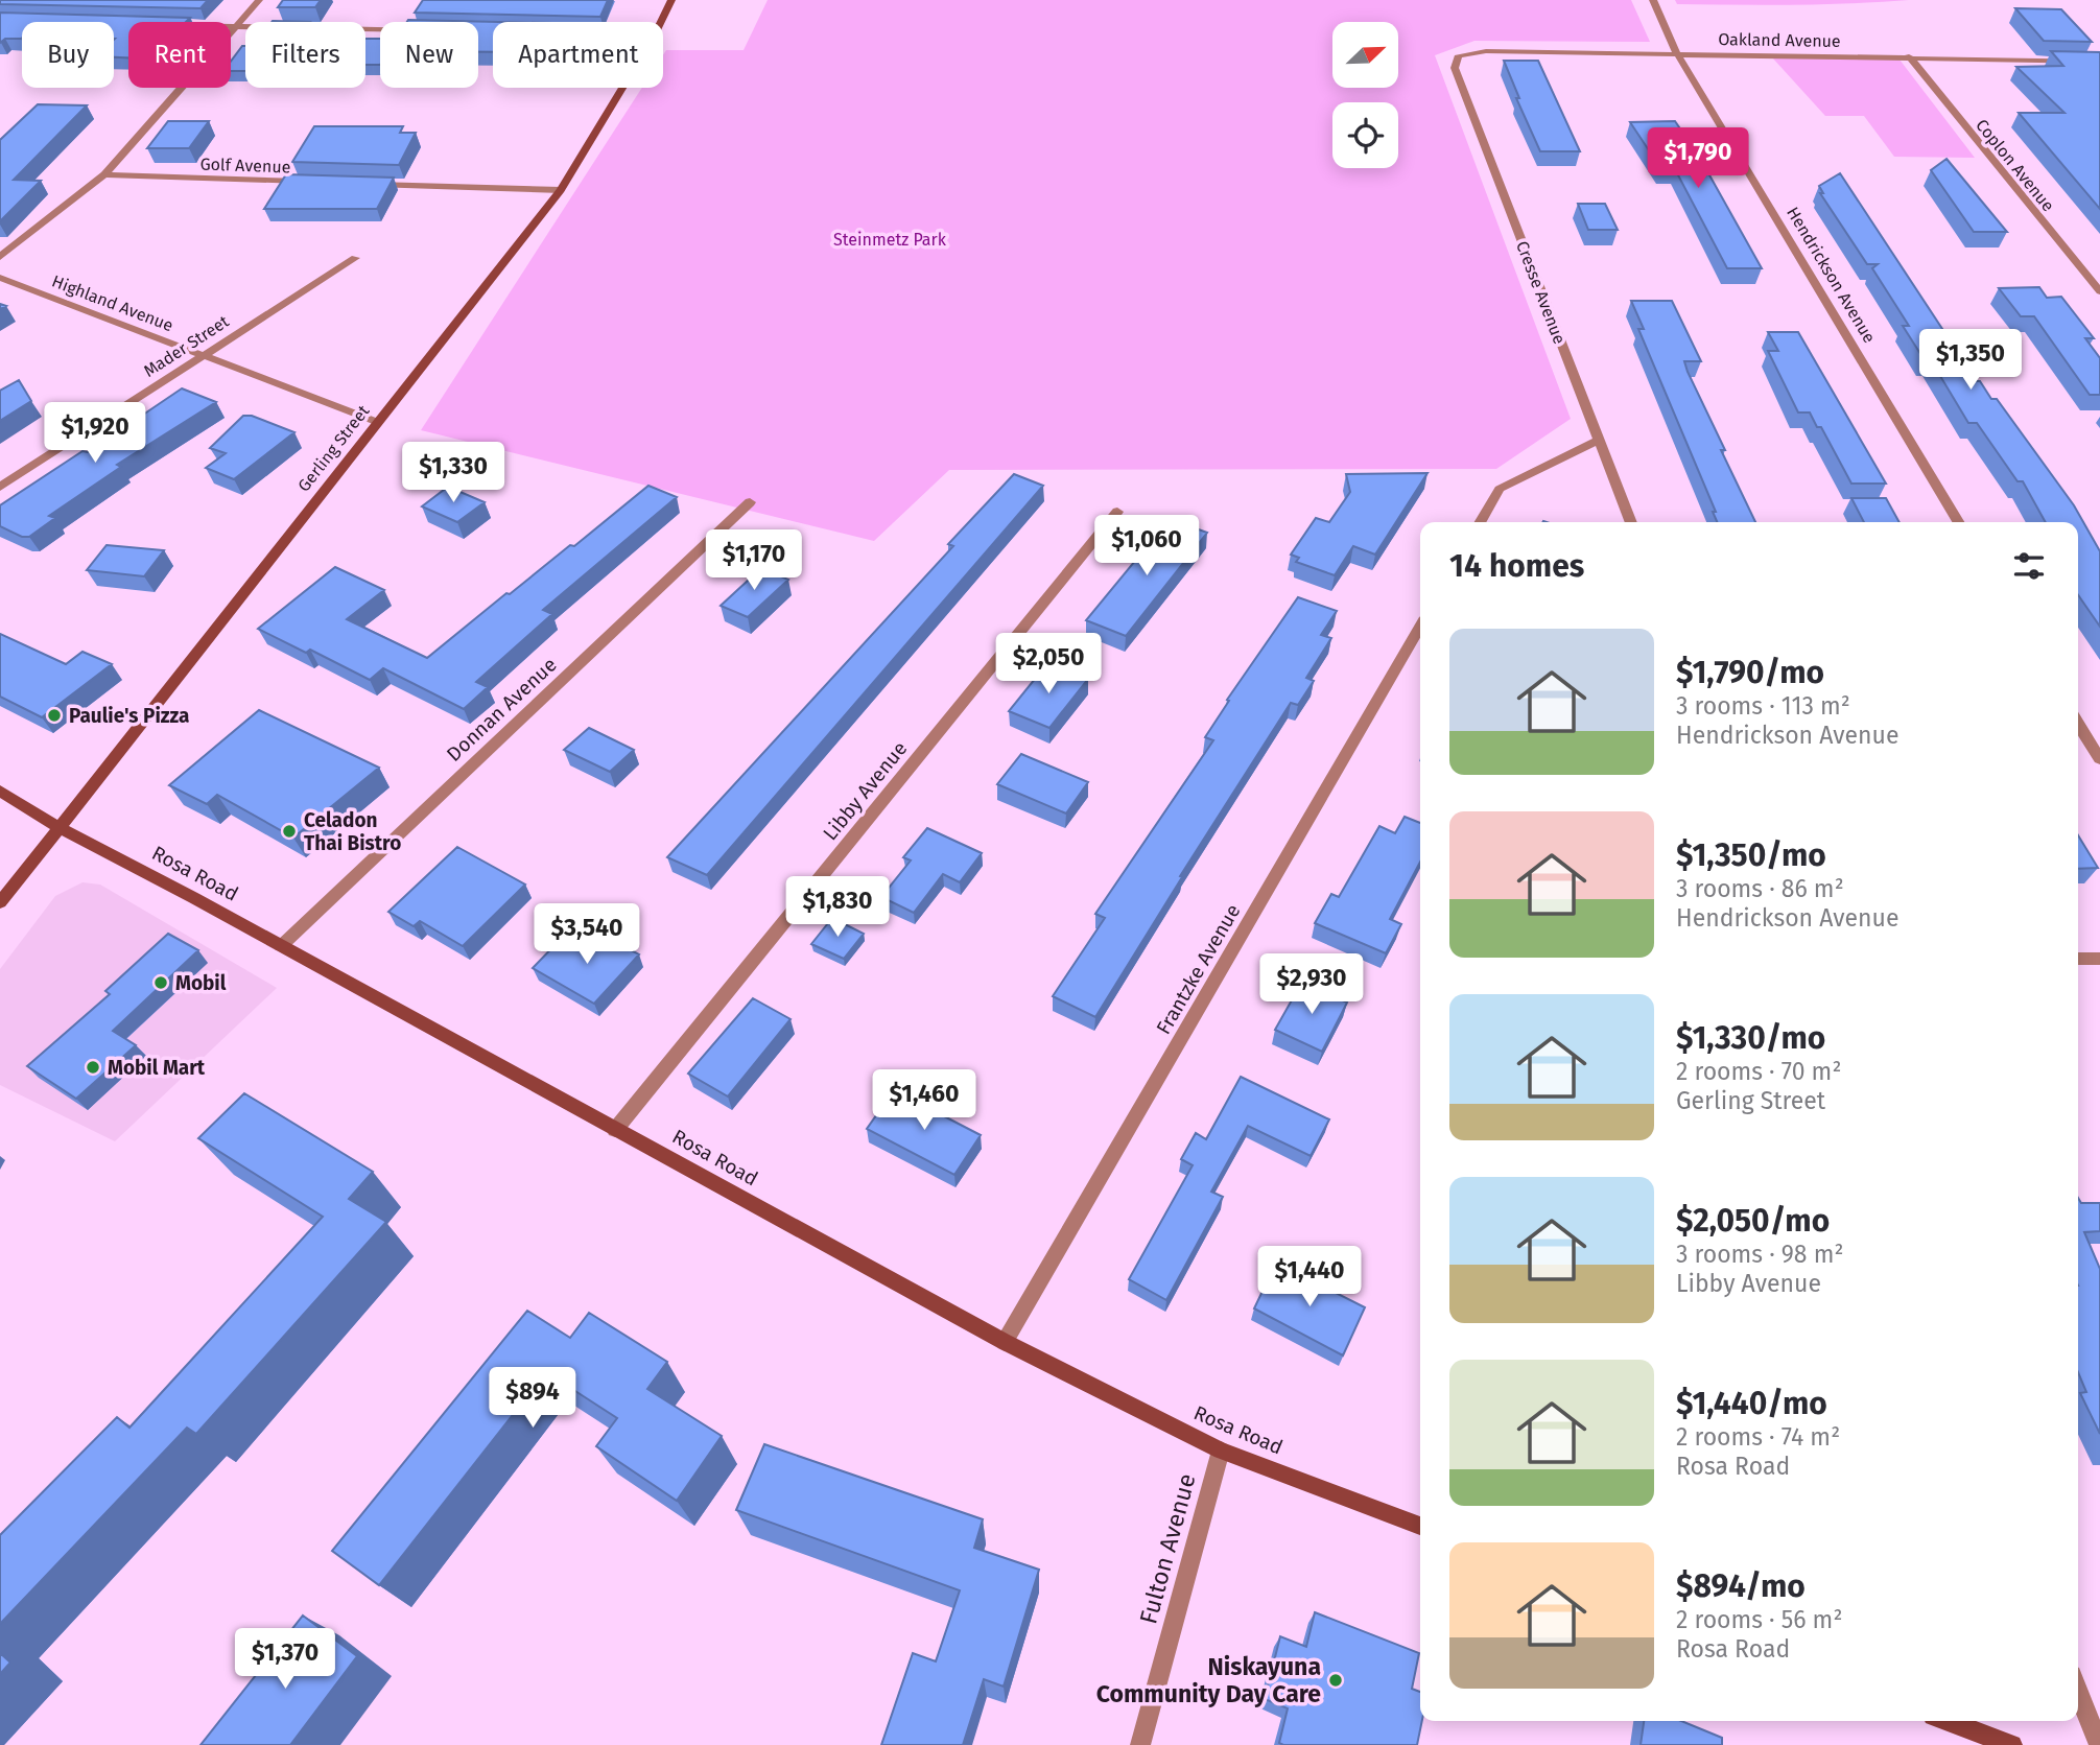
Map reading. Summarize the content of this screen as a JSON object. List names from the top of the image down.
{
  "streets": {
    "street": [
      "Oakland Avenue",
      "Golf Avenue",
      "Coplon Avenue",
      "Hendrickson Avenue",
      "Cresse Avenue",
      "Highland Avenue",
      "Mader Street",
      "Gerling Street",
      "Donnan Avenue",
      "Libby Avenue",
      "Rosa Road",
      "Frantzke Avenue",
      "Fulton Avenue"
    ]
  },
  "crossings": [
    ["Oakland Avenue", "Coplon Avenue"],
    ["Oakland Avenue", "Hendrickson Avenue"],
    ["Oakland Avenue", "Cresse Avenue"],
    ["Highland Avenue", "Mader Street"],
    ["Highland Avenue", "Gerling Street"],
    ["Gerling Street", "Rosa Road"],
    ["Donnan Avenue", "Rosa Road"],
    ["Libby Avenue", "Rosa Road"],
    ["Rosa Road", "Frantzke Avenue"],
    ["Rosa Road", "Fulton Avenue"]
  ],
  "parks": ["Steinmetz Park"],
  "places": [
    "Paulie's Pizza",
    "Celadon Thai Bistro",
    "Mobil",
    "Mobil Mart",
    "Niskayuna Community Day Care"
  ],
  "north": "top right",
  "page": {
    "chip": [
      "Buy",
      "Rent",
      "Filters",
      "New",
      "Apartment"
    ],
    "price": [
      "$1,790",
      "$1,350",
      "$1,920",
      "$1,330",
      "$1,060",
      "$1,170",
      "$2,050",
      "$1,830",
      "$3,540",
      "$2,930",
      "$1,460",
      "$1,440",
      "$894",
      "$1,370"
    ],
    "heading": "14 homes",
    "list": [
      {
        "name": "$1,790/mo",
        "note": "3 rooms · 113 m² · Hendrickson Avenue"
      },
      {
        "name": "$1,350/mo",
        "note": "3 rooms · 86 m² · Hendrickson Avenue"
      },
      {
        "name": "$1,330/mo",
        "note": "2 rooms · 70 m² · Gerling Street"
      },
      {
        "name": "$2,050/mo",
        "note": "3 rooms · 98 m² · Libby Avenue"
      },
      {
        "name": "$1,440/mo",
        "note": "2 rooms · 74 m² · Rosa Road"
      },
      {
        "name": "$894/mo",
        "note": "2 rooms · 56 m² · Rosa Road"
      }
    ]
  }
}
